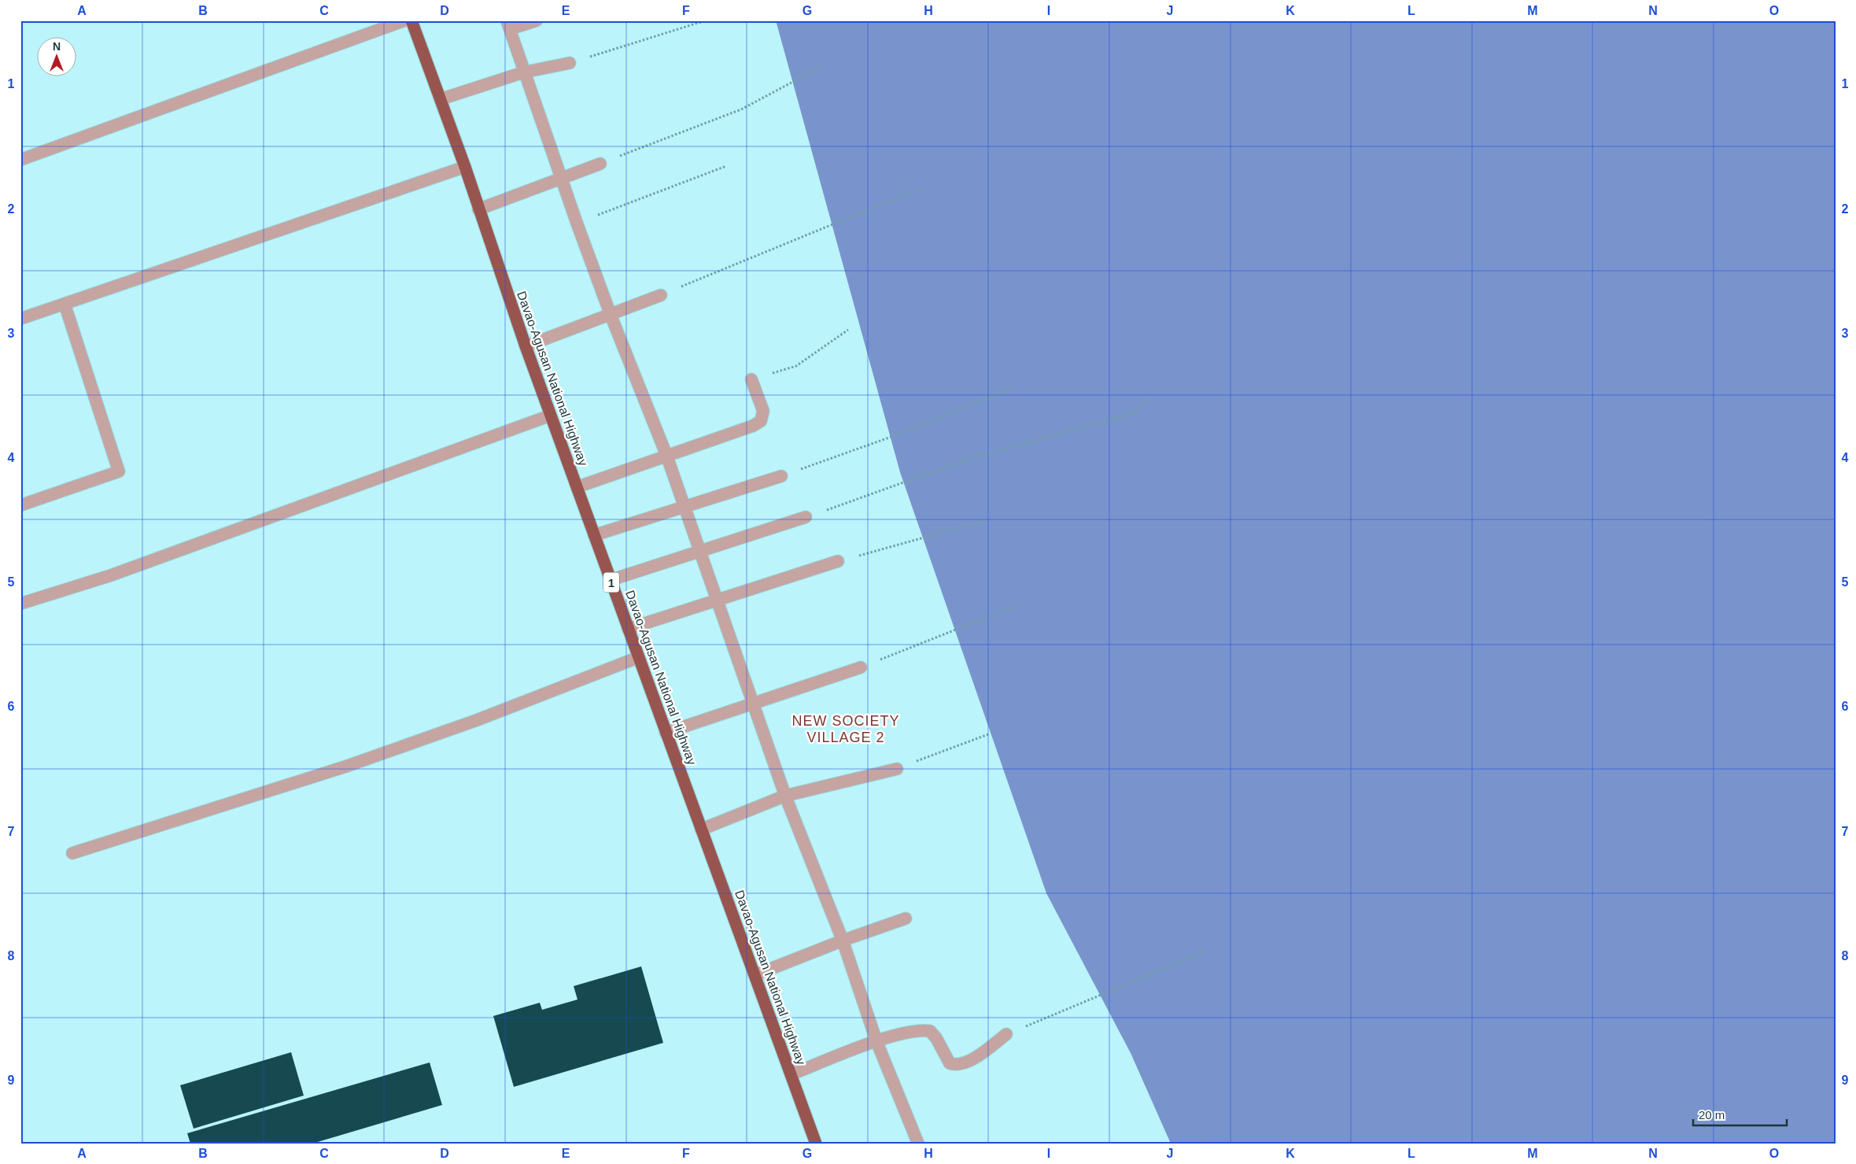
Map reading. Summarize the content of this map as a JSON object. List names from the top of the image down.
{
  "streets": {
    "highway": ["Davao-Agusan National Highway", "1"]
  },
  "districts": ["NEW SOCIETY VILLAGE 2"],
  "scale_bar": "20 m",
  "north": "top",
  "grid": {
    "columns": [
      "A",
      "B",
      "C",
      "D",
      "E",
      "F",
      "G",
      "H",
      "I",
      "J",
      "K",
      "L",
      "M",
      "N",
      "O"
    ],
    "rows": [
      "1",
      "2",
      "3",
      "4",
      "5",
      "6",
      "7",
      "8",
      "9"
    ]
  }
}
